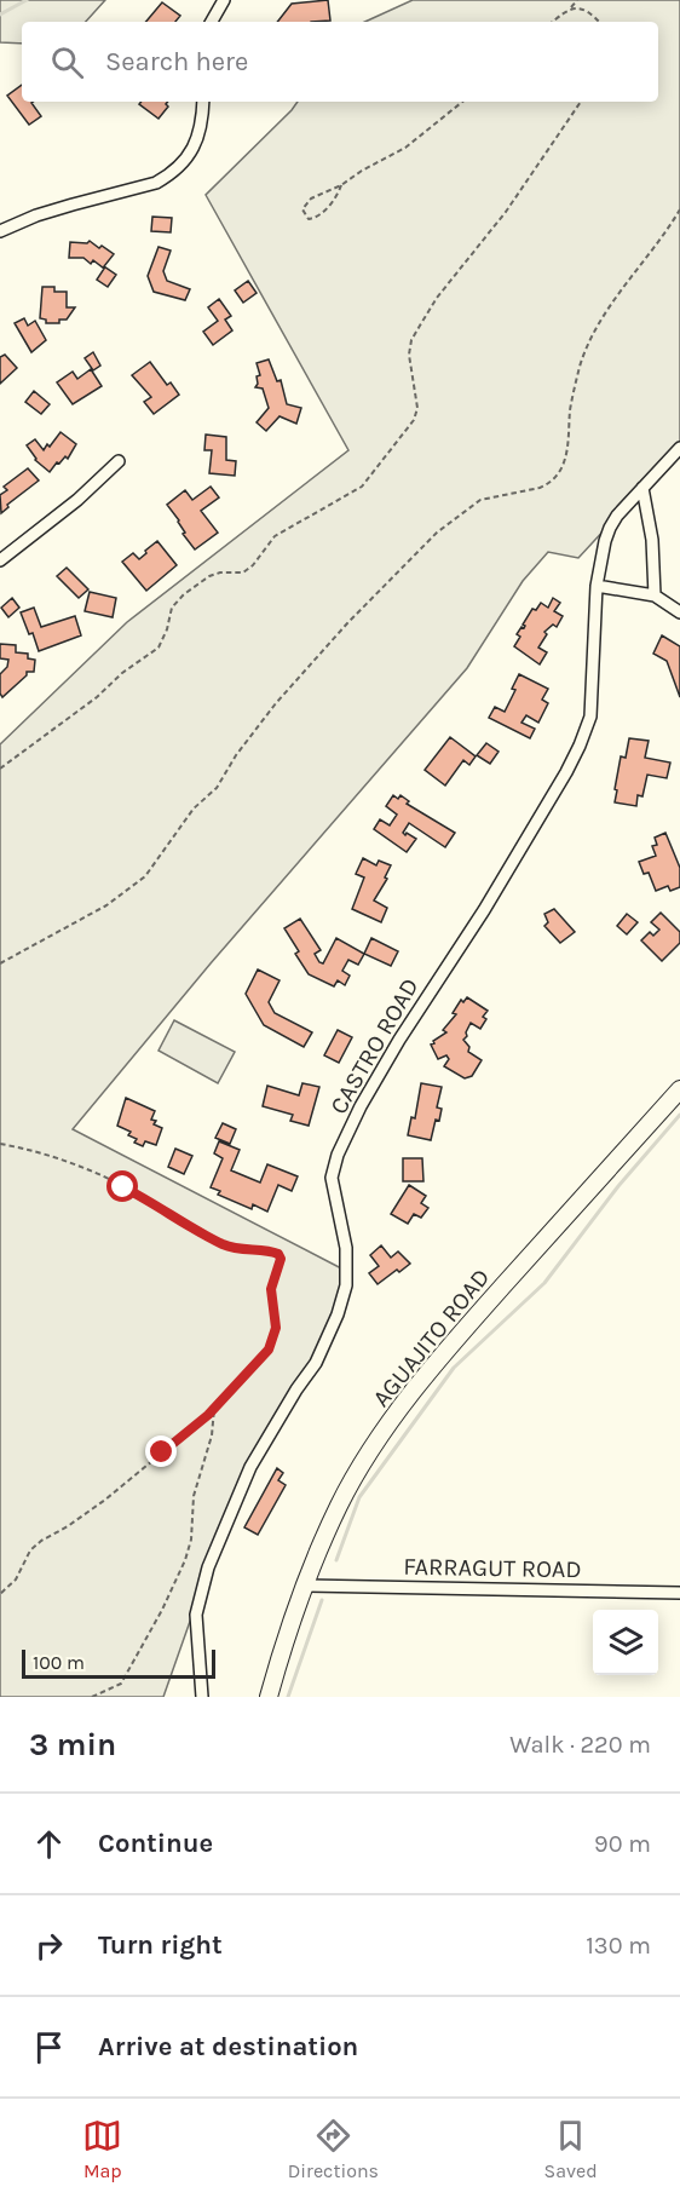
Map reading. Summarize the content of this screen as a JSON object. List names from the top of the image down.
{
  "streets": {
    "street": ["CASTRO ROAD", "AGUAJITO ROAD", "FARRAGUT ROAD"]
  },
  "crossings": [
    ["AGUAJITO ROAD", "FARRAGUT ROAD"]
  ],
  "scale_bar": "100 m",
  "page": {
    "search": "Search here",
    "scale": "100 m",
    "heading": ["3 min", "Walk · 220 m"],
    "list": [
      ["Continue", "90 m"],
      ["Turn right", "130 m"],
      "Arrive at destination"
    ],
    "nav": ["Map", "Directions", "Saved"]
  }
}
